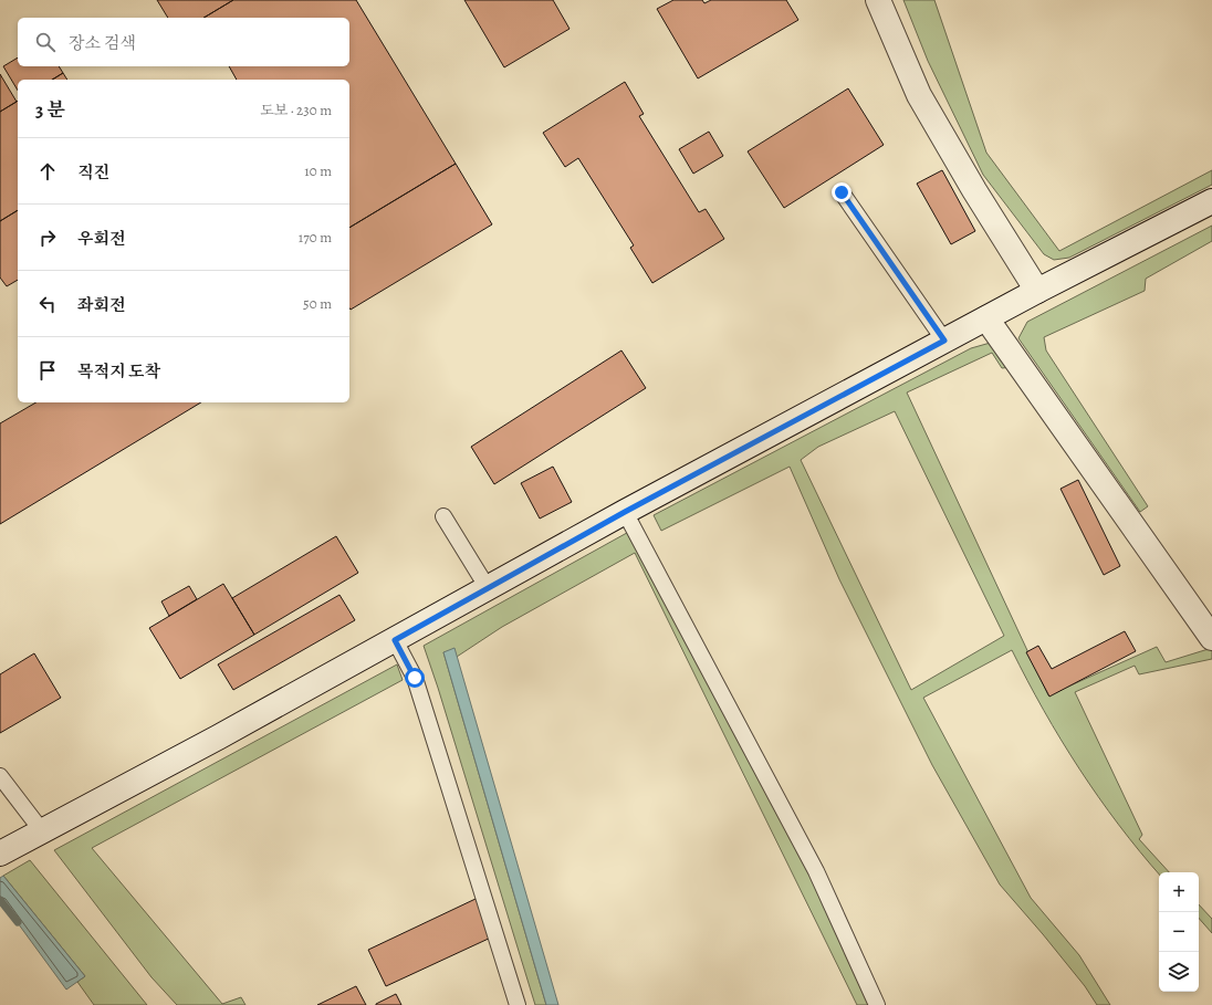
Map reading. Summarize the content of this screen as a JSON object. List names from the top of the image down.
{
  "page": {
    "search": "장소 검색",
    "heading": ["3 분", "도보 · 230 m"],
    "list": [
      ["직진", "10 m"],
      ["우회전", "170 m"],
      ["좌회전", "50 m"],
      "목적지 도착"
    ],
    "map_buttons": ["+", "−"]
  }
}
